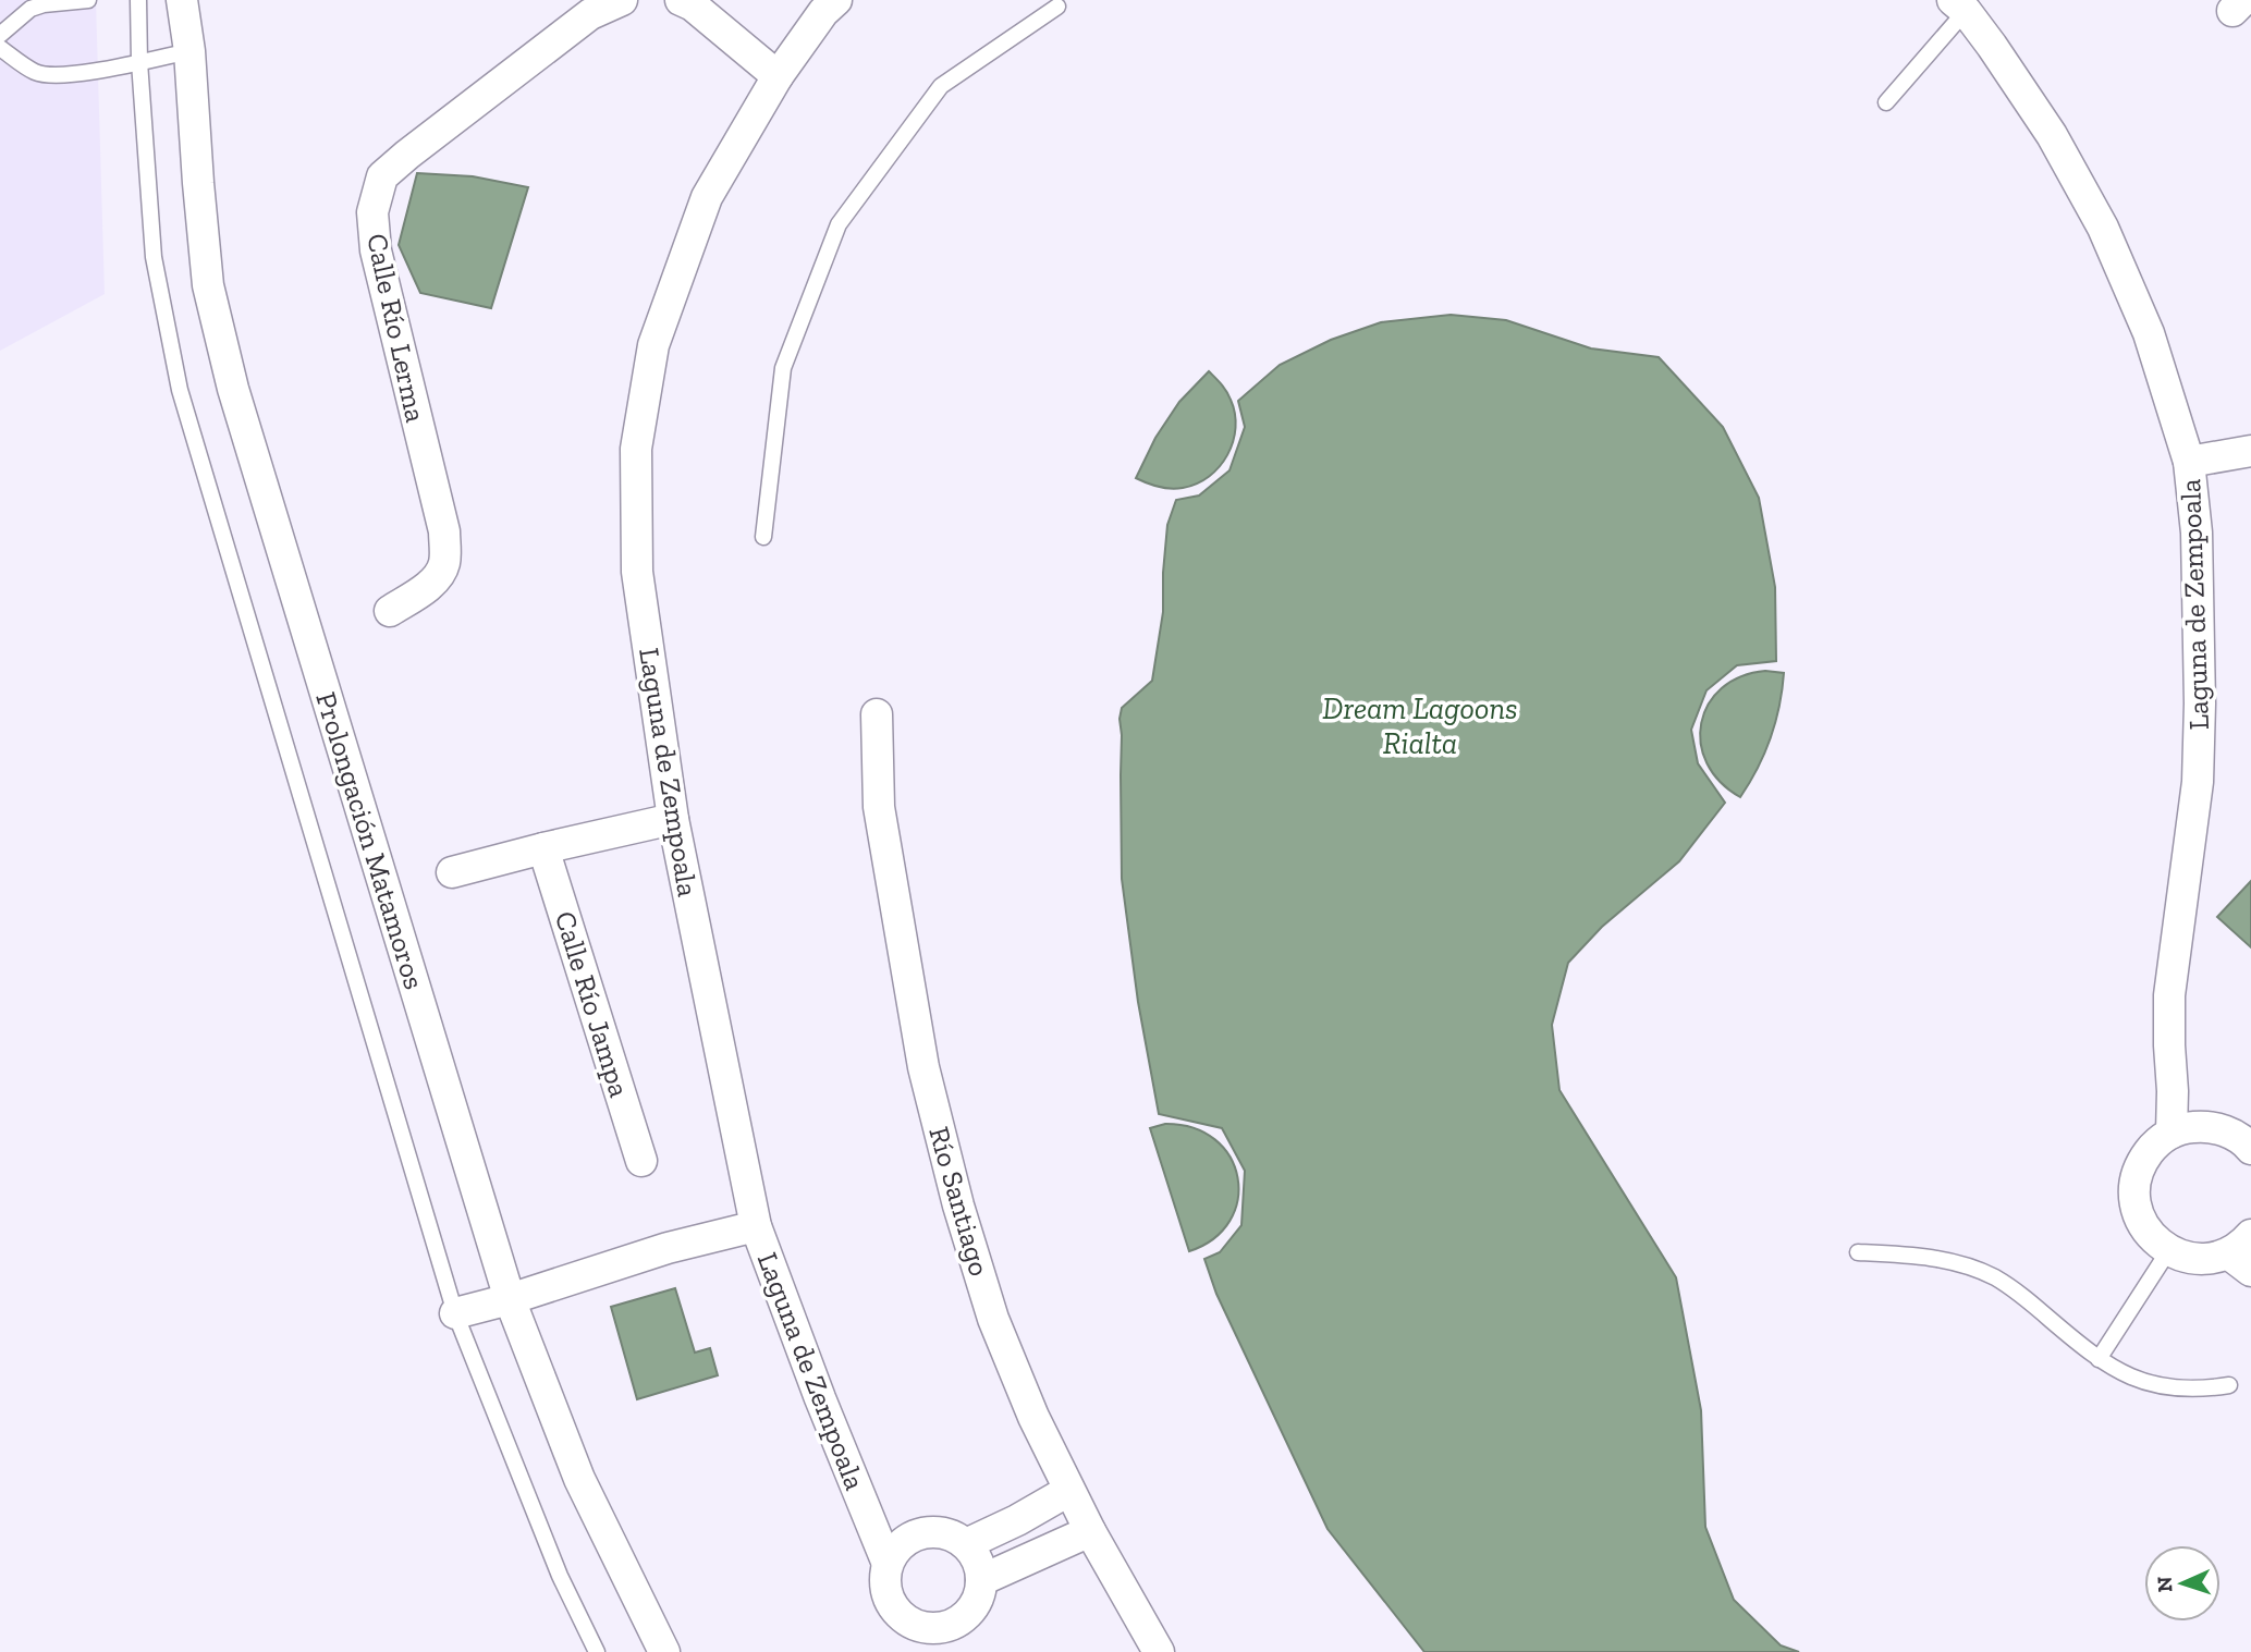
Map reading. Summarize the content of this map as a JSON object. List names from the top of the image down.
{
  "streets": {
    "street": [
      "Calle Río Lerma",
      "Laguna de Zempoala",
      "Prolongación Matamoros",
      "Calle Río Jampa",
      "Río Santiago"
    ]
  },
  "water": ["Dream Lagoons Rialta"],
  "north": "left"
}
